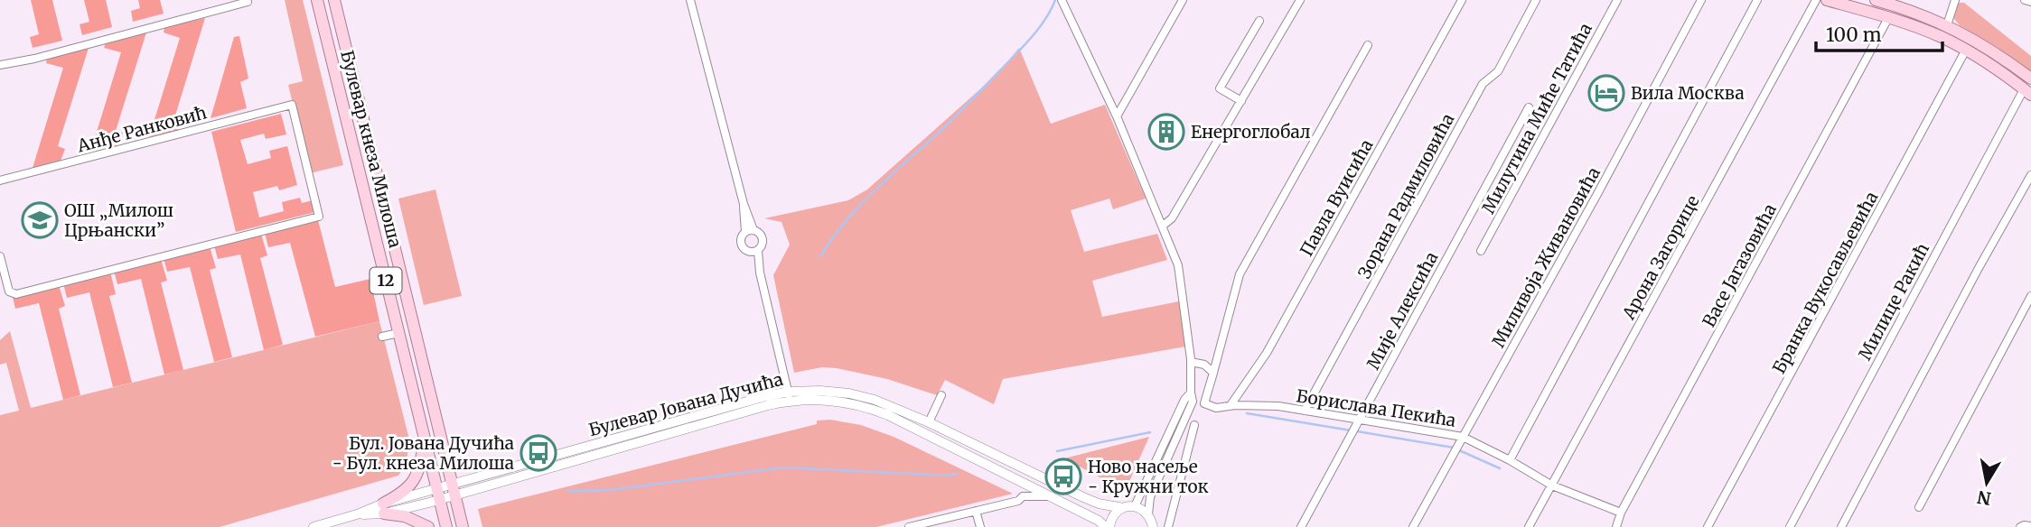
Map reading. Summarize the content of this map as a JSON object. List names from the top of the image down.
{
  "streets": {
    "main road": ["Булевар кнеза Милоша", "12"],
    "street": [
      "Милутина Миће Татића",
      "Анђе Ранковић",
      "Зорана Радмиловића",
      "Павла Вуисића",
      "Миливоја Живановића",
      "Арона Загорице",
      "Васе Јагазовића",
      "Бранка Вукосављевића",
      "Милице Ракић",
      "Мије Алексића",
      "Булевар Јована Дучића",
      "Борислава Пекића"
    ]
  },
  "crossings": [
    ["Булевар кнеза Милоша", "Булевар Јована Дучића"],
    ["Зорана Радмиловића", "Борислава Пекића"],
    ["Павла Вуисића", "Борислава Пекића"],
    ["Миливоја Живановића", "Борислава Пекића"],
    ["Арона Загорице", "Борислава Пекића"],
    ["Васе Јагазовића", "Борислава Пекића"],
    ["Мије Алексића", "Борислава Пекића"]
  ],
  "places": {
    "hotel": ["Вила Москва"],
    "building": ["Енергоглобал"],
    "school or university": ["ОШ „Милош Црњански”"],
    "bus stop": ["Бул. Јована Дучића - Бул. кнеза Милоша", "Ново насеље - Кружни ток"]
  },
  "scale_bar": "100 m",
  "north": "bottom"
}
